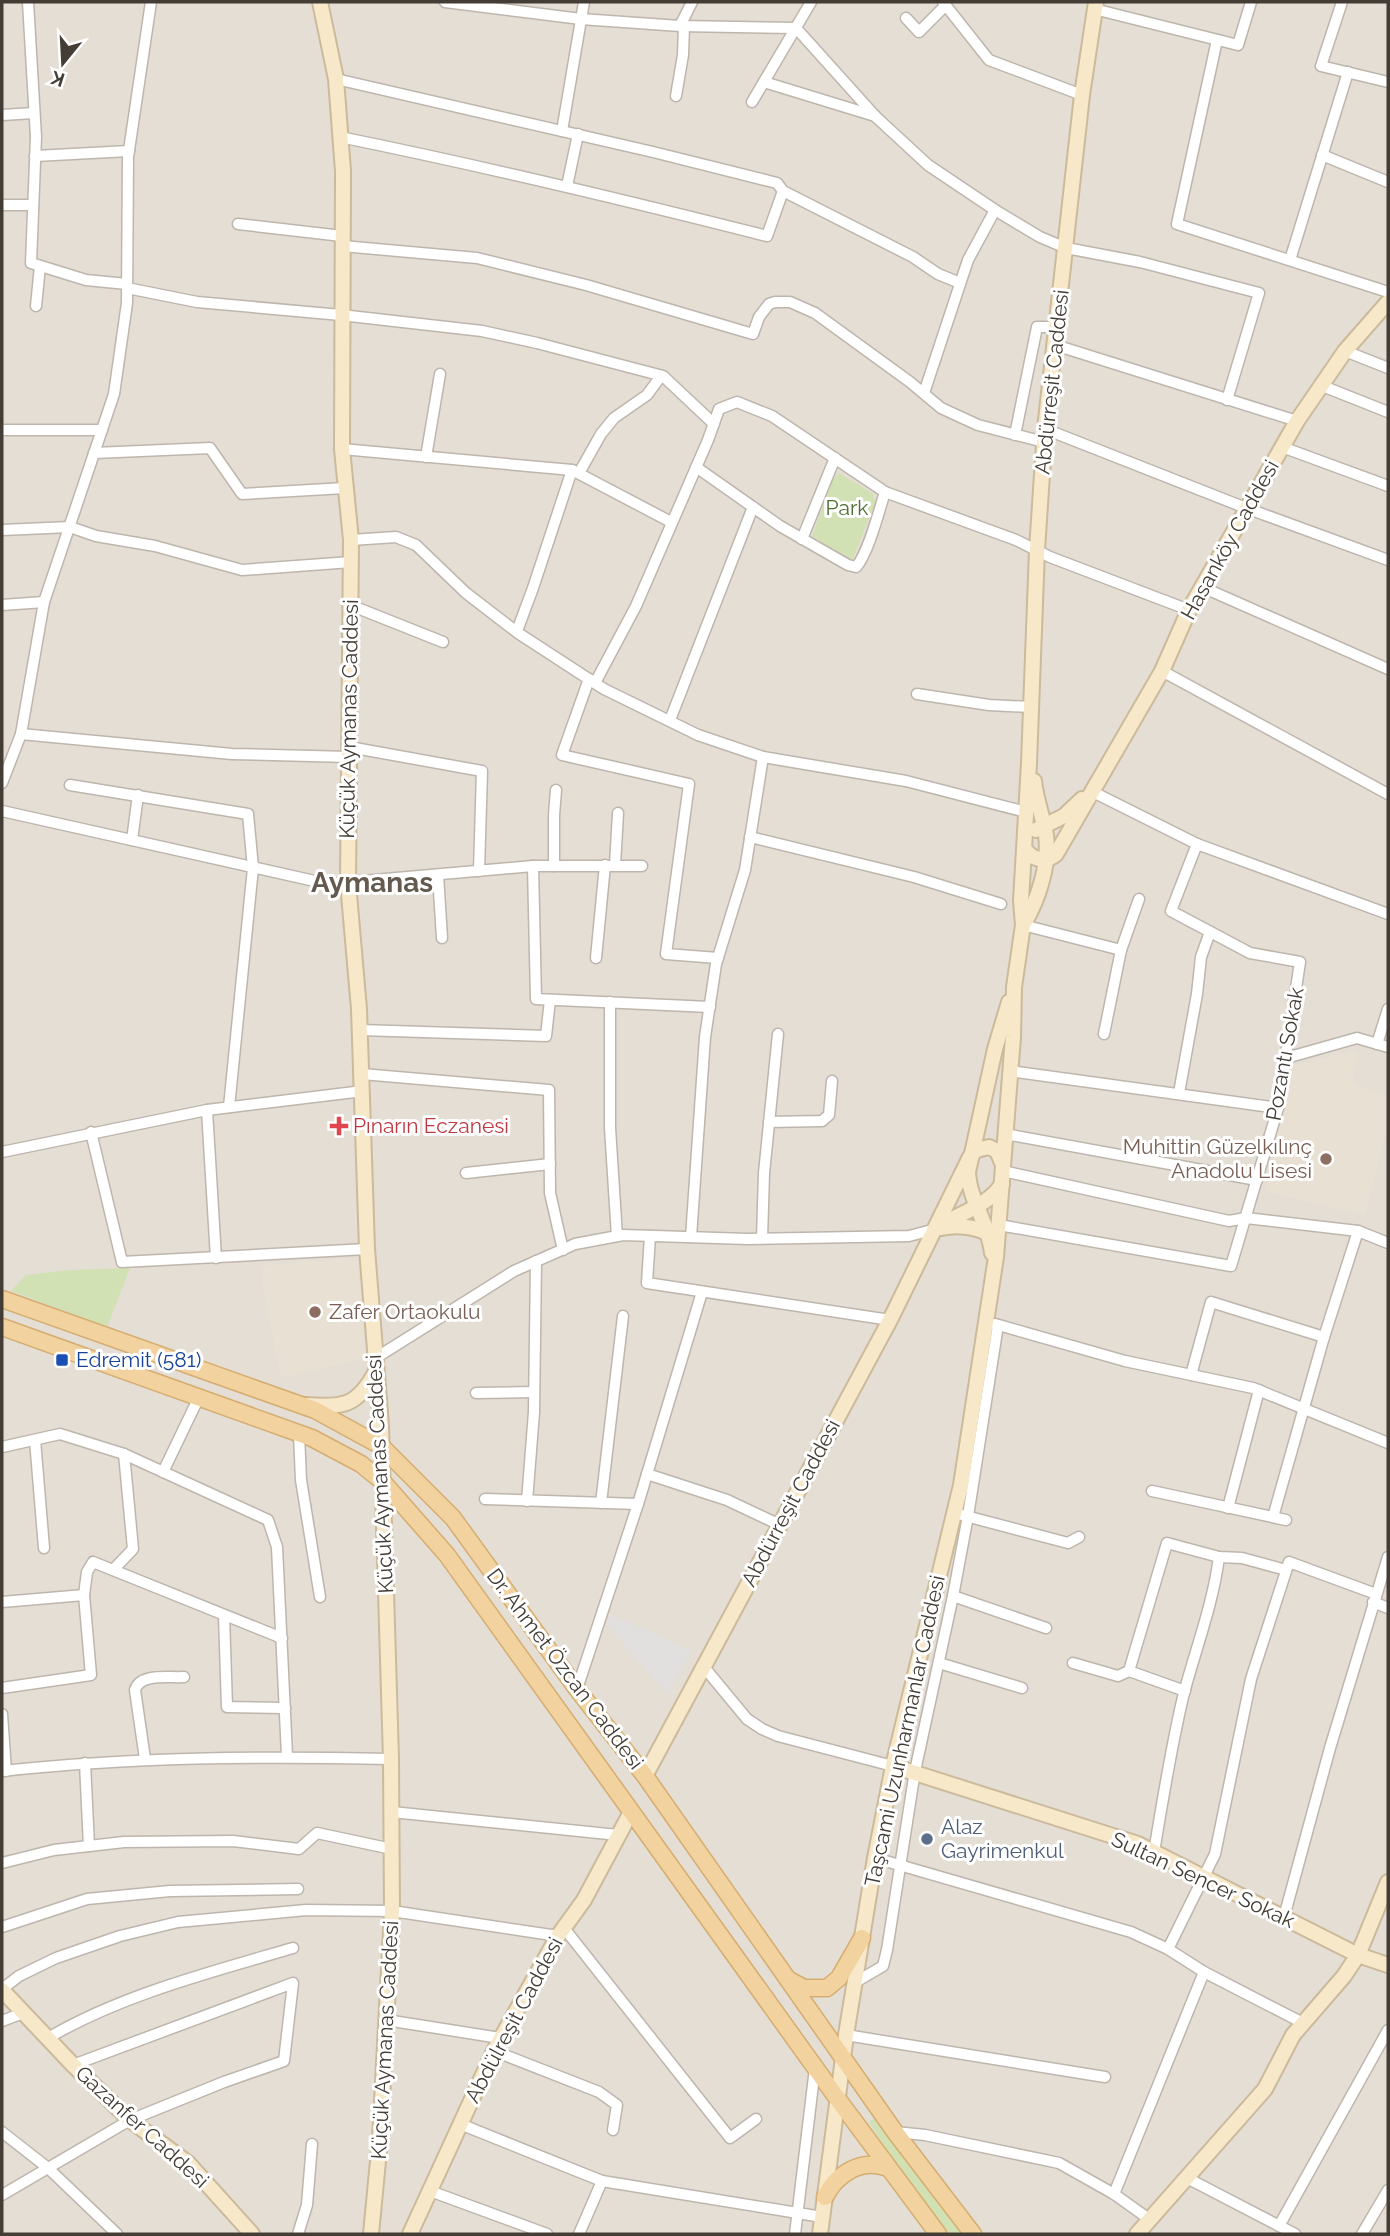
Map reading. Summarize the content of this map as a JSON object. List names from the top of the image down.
{
  "streets": {
    "main road": ["Dr. Ahmet Özcan Caddesi"],
    "street": [
      "Abdürreşit Caddesi",
      "Hasanköy Caddesi",
      "Küçük Aymanas Caddesi",
      "Pozantı Sokak",
      "Taşcami Uzunharmanlar Caddesi",
      "Sultan Sencer Sokak",
      "Abdülreşit Caddesi",
      "Gazanfer Caddesi"
    ]
  },
  "crossings": [
    ["Abdürreşit Caddesi", "Hasanköy Caddesi"],
    ["Abdürreşit Caddesi", "Dr. Ahmet Özcan Caddesi"],
    ["Abdürreşit Caddesi", "Taşcami Uzunharmanlar Caddesi"],
    ["Küçük Aymanas Caddesi", "Dr. Ahmet Özcan Caddesi"],
    ["Pozantı Sokak", "Taşcami Uzunharmanlar Caddesi"],
    ["Dr. Ahmet Özcan Caddesi", "Taşcami Uzunharmanlar Caddesi"],
    ["Dr. Ahmet Özcan Caddesi", "Abdülreşit Caddesi"],
    ["Taşcami Uzunharmanlar Caddesi", "Sultan Sencer Sokak"]
  ],
  "districts": ["Aymanas"],
  "parks": ["Park"],
  "places": {
    "health": ["Pınarın Eczanesi"],
    "other": ["Muhittin Güzelkılınç Anadolu Lisesi", "Zafer Ortaokulu", "Alaz Gayrimenkul"],
    "transit": ["Edremit (581)"]
  },
  "north": "bottom"
}
